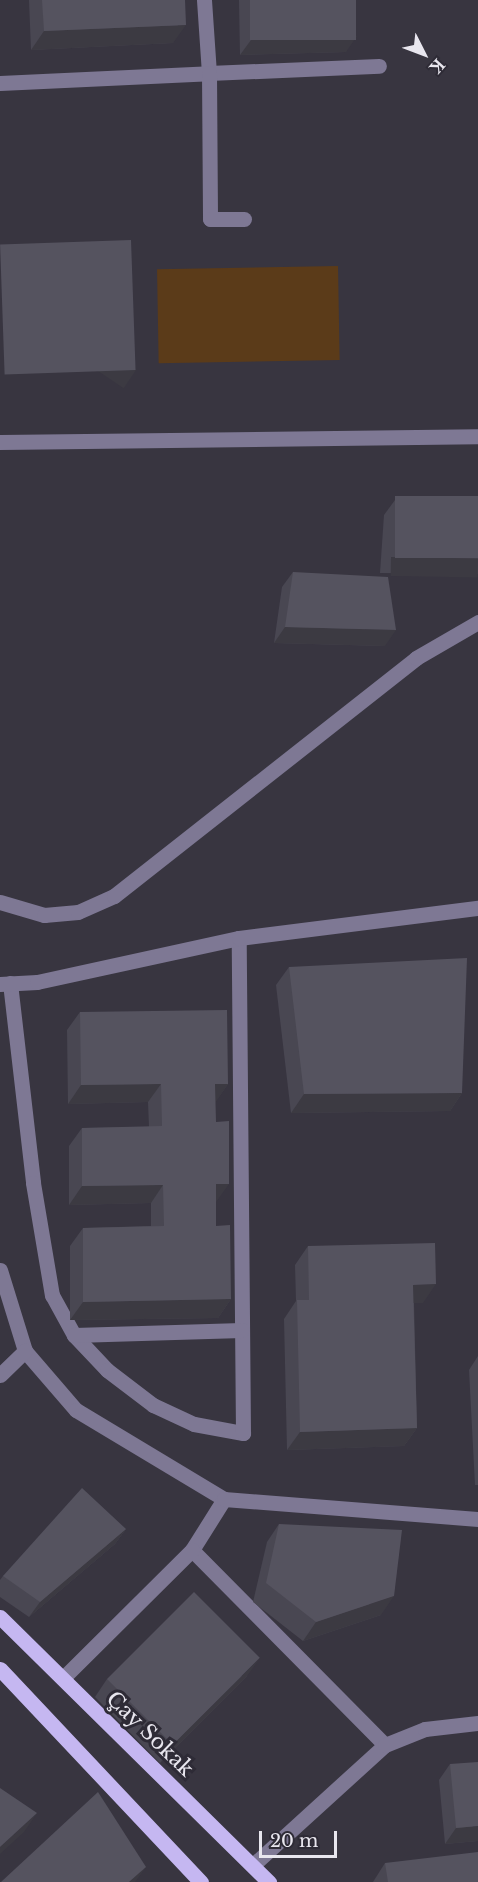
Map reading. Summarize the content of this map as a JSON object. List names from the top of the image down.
{
  "streets": {
    "main road": ["Çay Sokak"]
  },
  "scale_bar": "20 m",
  "north": "bottom right"
}
